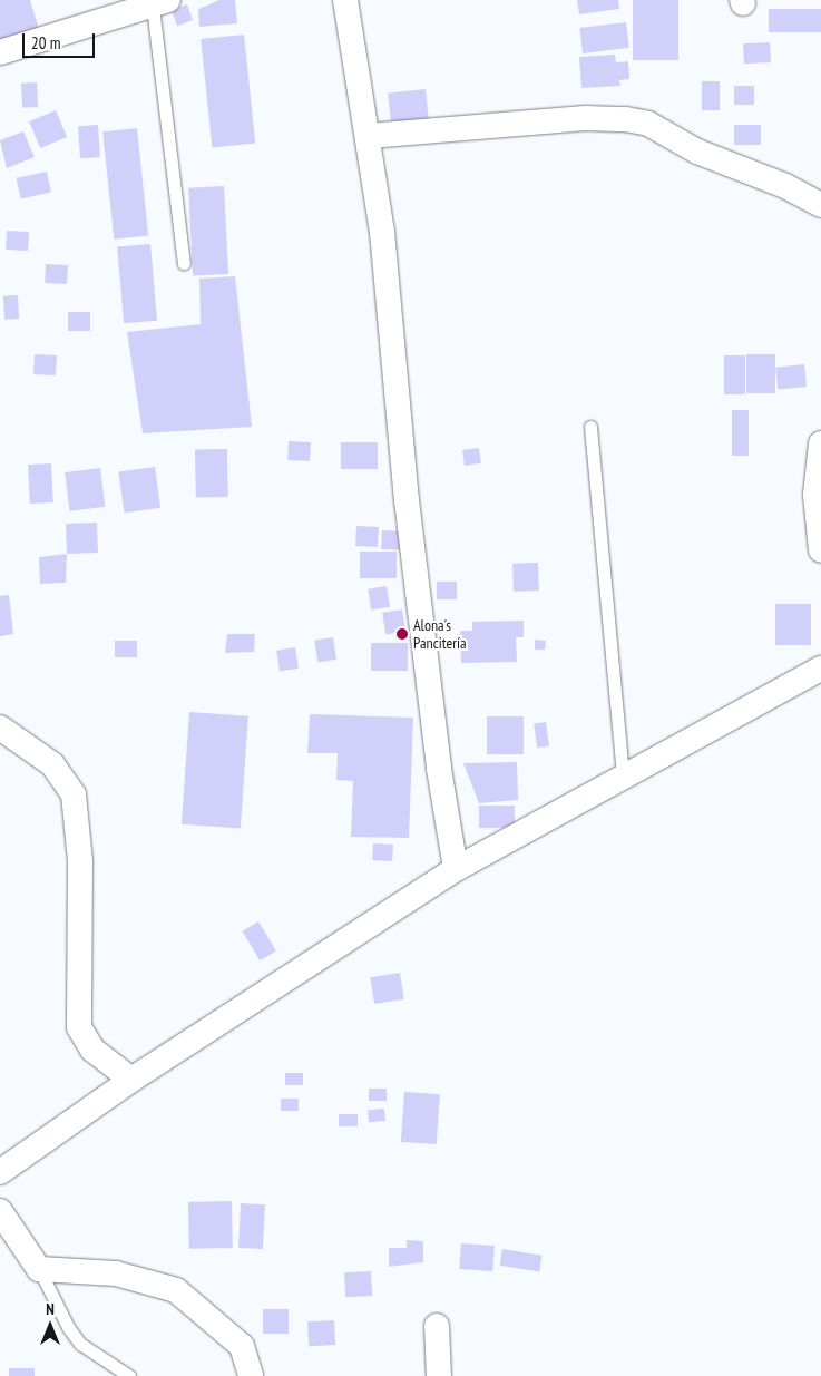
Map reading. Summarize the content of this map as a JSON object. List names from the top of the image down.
{
  "places": ["Alona's Pancitería"],
  "scale_bar": "20 m",
  "north": "top"
}
